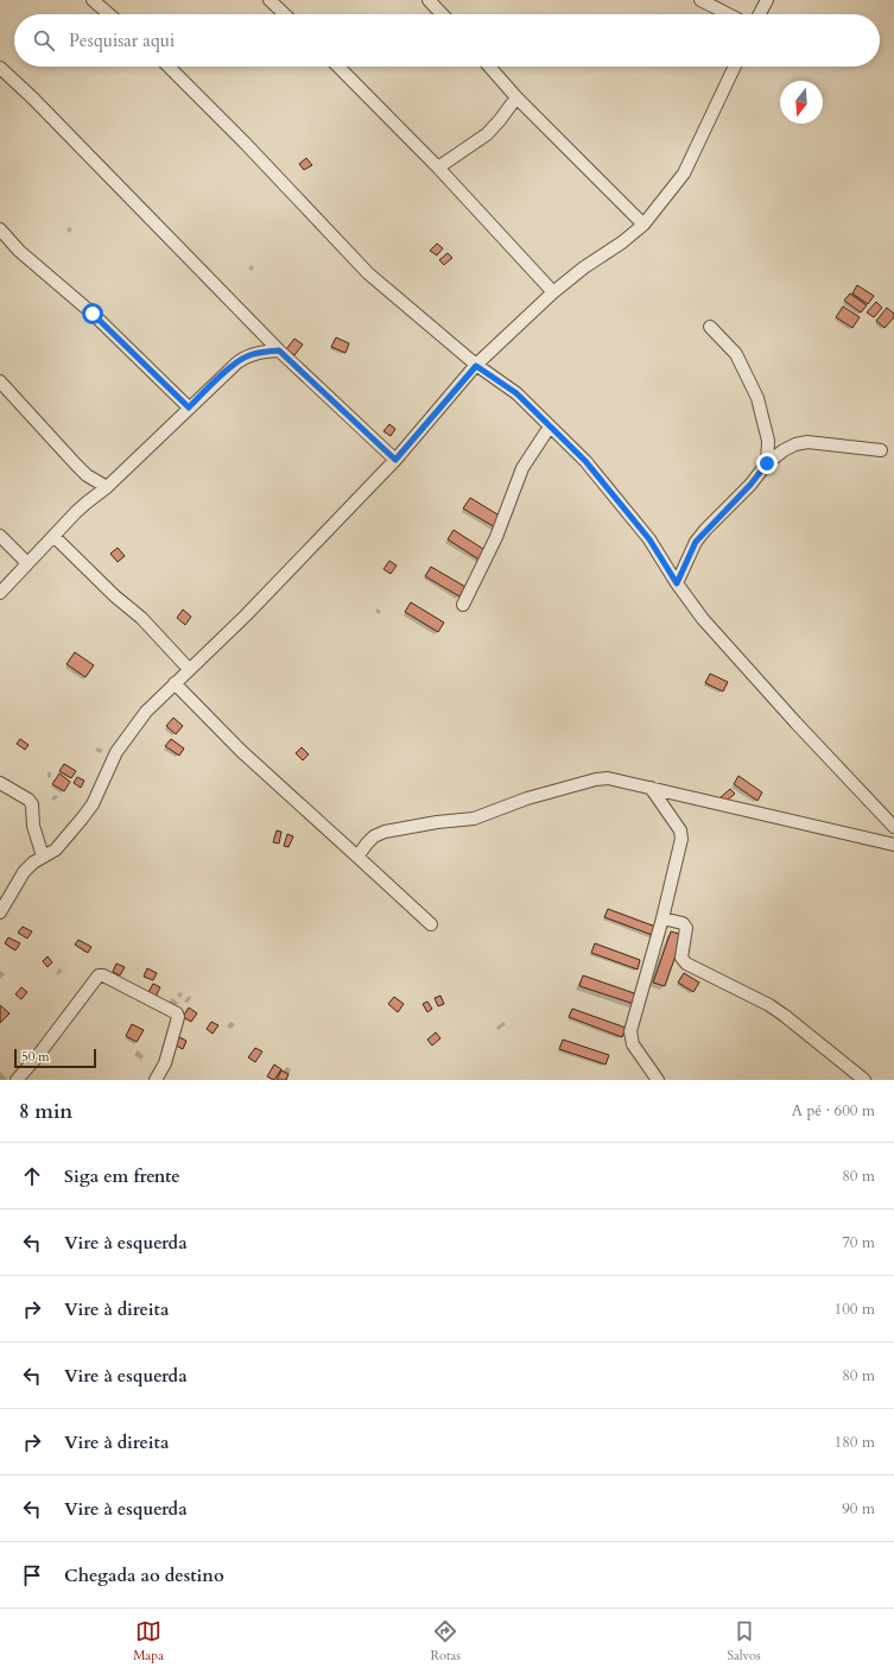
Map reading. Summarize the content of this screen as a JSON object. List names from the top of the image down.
{
  "scale_bar": "50 m",
  "north": "bottom",
  "page": {
    "search": "Pesquisar aqui",
    "scale": "50 m",
    "heading": ["8 min", "A pé · 600 m"],
    "list": [
      ["Siga em frente", "80 m"],
      ["Vire à esquerda", "70 m"],
      ["Vire à direita", "100 m"],
      ["Vire à esquerda", "80 m"],
      ["Vire à direita", "180 m"],
      ["Vire à esquerda", "90 m"],
      "Chegada ao destino"
    ],
    "nav": ["Mapa", "Rotas", "Salvos"]
  }
}
